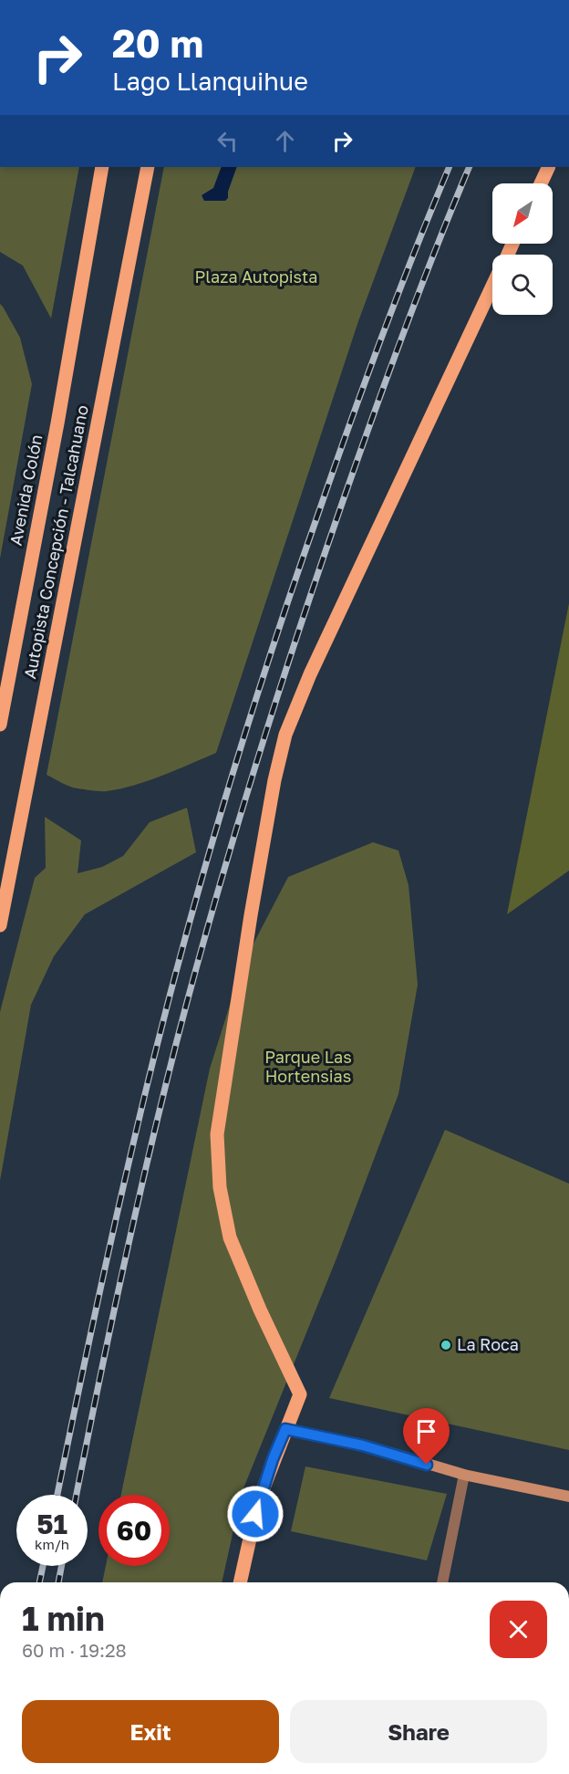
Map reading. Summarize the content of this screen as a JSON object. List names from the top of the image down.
{
  "streets": {
    "main road": ["Avenida Colón", "Autopista Concepción - Talcahuano"]
  },
  "crossings": [
    ["Avenida Colón", "Autopista Concepción - Talcahuano"]
  ],
  "parks": ["Plaza Autopista", "Parque Las Hortensias"],
  "places": ["La Roca"],
  "north": "bottom left",
  "page": {
    "turn": ["20 m", "Lago Llanquihue"],
    "speed": "51 km/h",
    "limit": "60",
    "heading": ["1 min", "60 m · 19:28"],
    "buttons": ["Exit", "Share"]
  }
}
